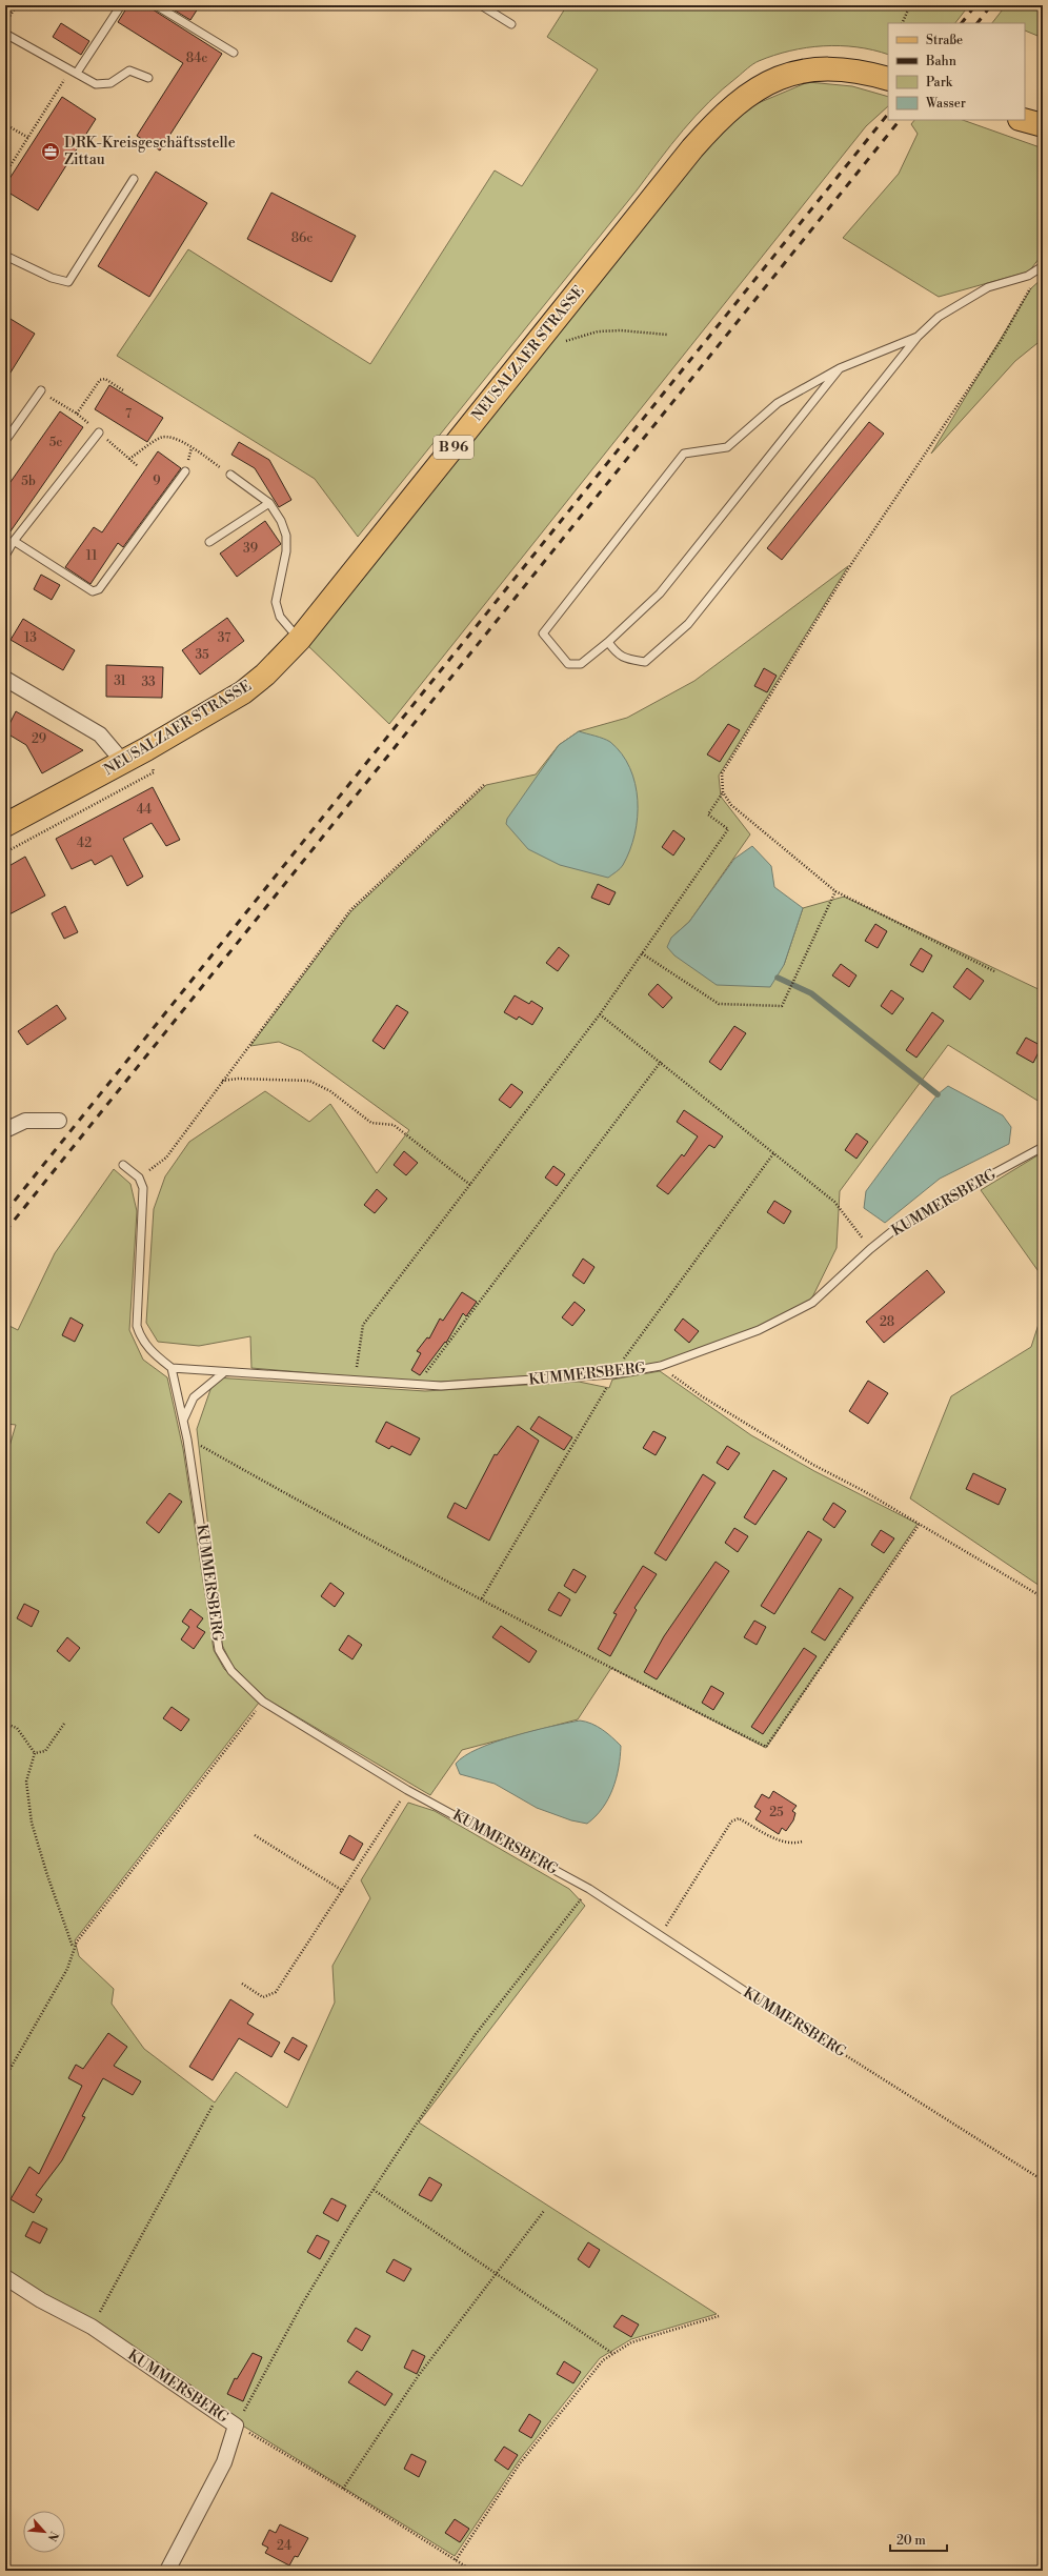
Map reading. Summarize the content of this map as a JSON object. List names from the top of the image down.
{
  "streets": {
    "main road": ["NEUSALZAER STRASSE", "B 96"],
    "street": ["KUMMERSBERG"]
  },
  "places": {
    "office": ["DRK-Kreisgeschäftsstelle Zittau"]
  },
  "house_numbers": [
    "84c",
    "86c",
    "7",
    "5c",
    "5b",
    "9",
    "39",
    "11",
    "13",
    "37",
    "35",
    "31",
    "33",
    "29",
    "44",
    "42",
    "28",
    "25",
    "24"
  ],
  "legend": [
    "Straße",
    "Bahn",
    "Park",
    "Wasser"
  ],
  "scale_bar": "20 m",
  "north": "bottom right"
}
